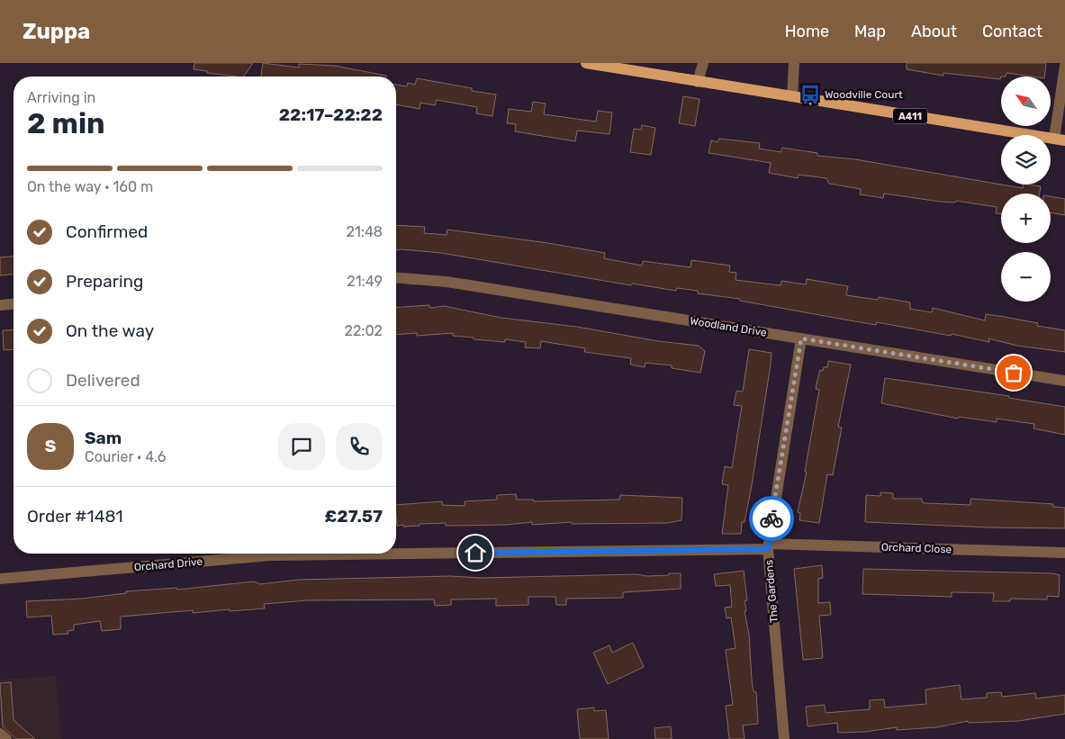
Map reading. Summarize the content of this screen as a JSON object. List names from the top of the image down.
{
  "streets": {
    "main road": ["A411"],
    "street": [
      "Woodland Drive",
      "Orchard Close",
      "Orchard Drive",
      "The Gardens"
    ]
  },
  "crossings": [
    ["Woodland Drive", "The Gardens"],
    ["Orchard Close", "Orchard Drive"],
    ["Orchard Close", "The Gardens"],
    ["Orchard Drive", "The Gardens"]
  ],
  "places": {
    "bus stop": ["Woodville Court"]
  },
  "north": "top left",
  "page": {
    "header": "Zuppa",
    "nav": [
      "Home",
      "Map",
      "About",
      "Contact"
    ],
    "map_buttons": ["+", "−"],
    "heading": ["2 min", "Arriving in", "22:17–22:22"],
    "panel": [
      "Sam",
      "Courier · 4.6",
      "Order #1481",
      "£27.57"
    ],
    "bar": "On the way · 160 m",
    "list": [
      ["Confirmed", "21:48"],
      ["Preparing", "21:49"],
      ["On the way", "22:02"],
      "Delivered"
    ],
    "round": "S"
  }
}
